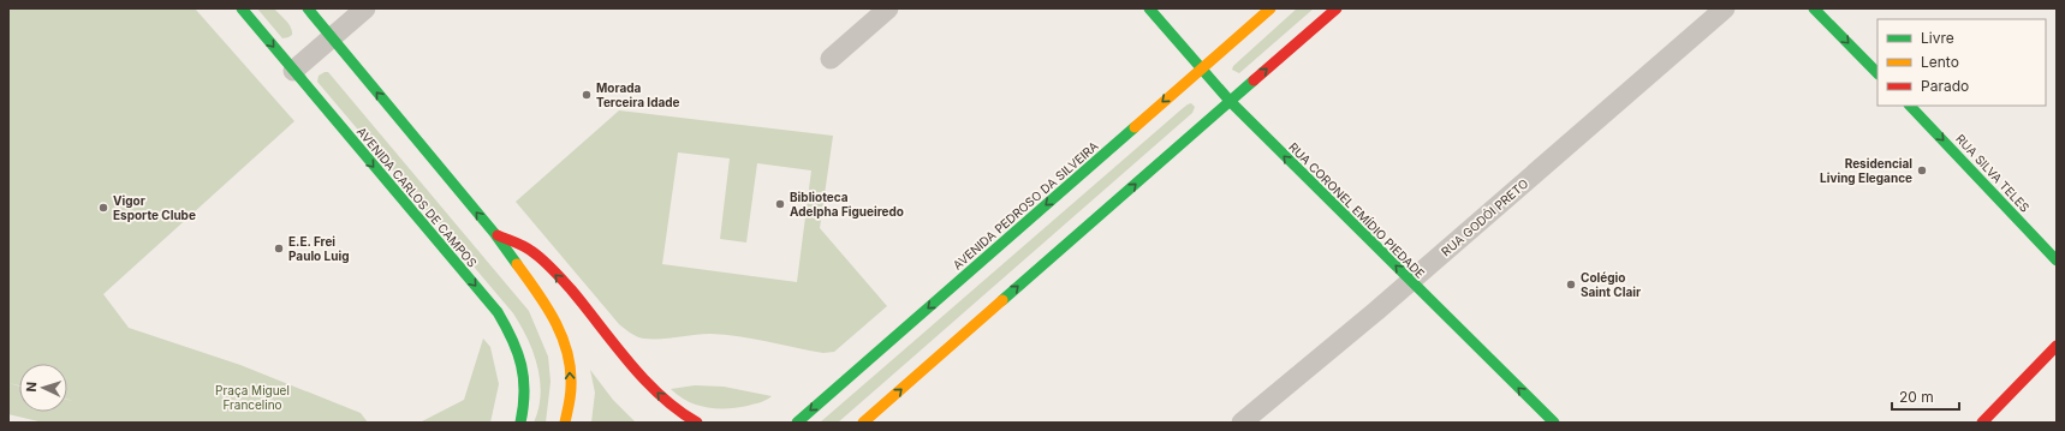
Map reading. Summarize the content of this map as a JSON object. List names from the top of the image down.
{
  "streets": {
    "main road": [
      "RUA SILVA TELES",
      "AVENIDA CARLOS DE CAMPOS",
      "AVENIDA PEDROSO DA SILVEIRA",
      "RUA CORONEL EMÍDIO PIEDADE"
    ],
    "street": ["RUA GODÓI PRETO"]
  },
  "crossings": [
    ["AVENIDA PEDROSO DA SILVEIRA", "RUA CORONEL EMÍDIO PIEDADE"],
    ["RUA CORONEL EMÍDIO PIEDADE", "RUA GODÓI PRETO"]
  ],
  "one_way": ["RUA SILVA TELES", "RUA CORONEL EMÍDIO PIEDADE"],
  "parks": ["Praça Miguel Francelino"],
  "places": [
    "Morada Terceira Idade",
    "Residencial Living Elegance",
    "Biblioteca Adelpha Figueiredo",
    "Vigor Esporte Clube",
    "E.E. Frei Paulo Luig",
    "Colégio Saint Clair"
  ],
  "legend": ["Livre", "Lento", "Parado"],
  "scale_bar": "20 m",
  "north": "left"
}
